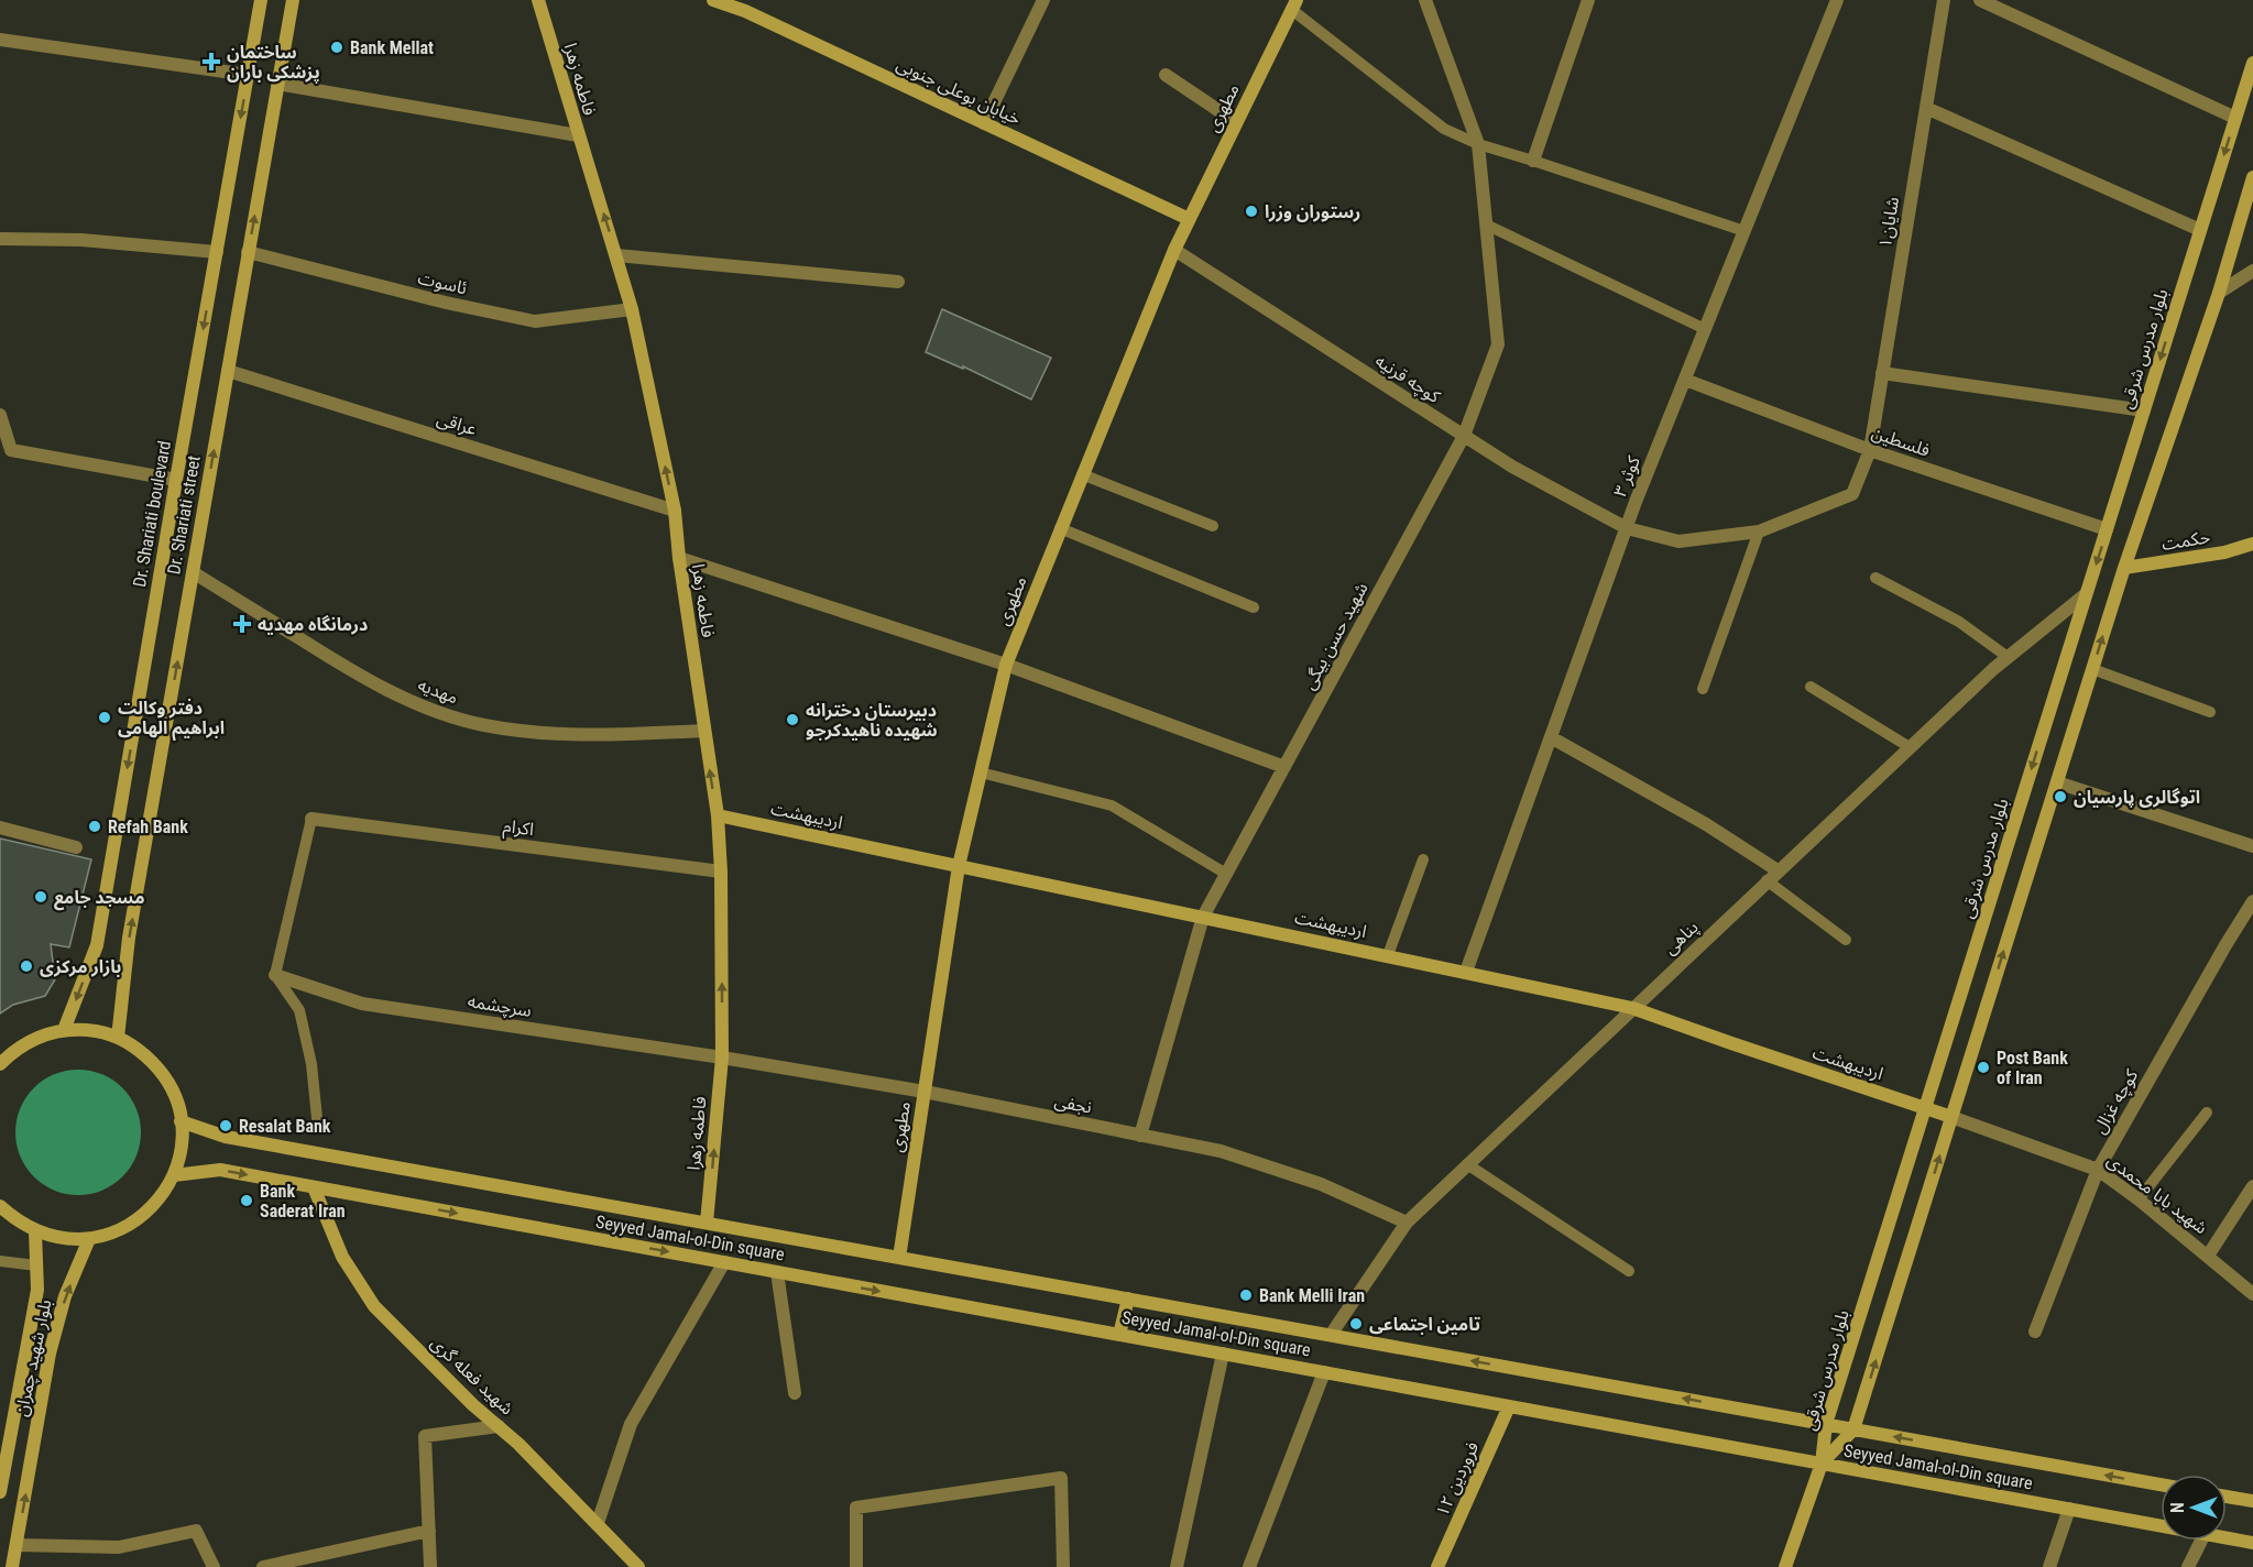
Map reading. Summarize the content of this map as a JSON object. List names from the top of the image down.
{
  "streets": {
    "main road": [
      "فاطمه زهرا",
      "خیابان بوعلی جنوبی",
      "مطهری",
      "بلوار مدرس شرقی",
      "Dr. Shariati boulevard",
      "Dr. Shariati street",
      "حکمت",
      "اردیبهشت",
      "Seyyed Jamal-ol-Din square",
      "بلوار شهید چمران",
      "شهید فعله گری",
      "۱۲ فروردین"
    ],
    "street": [
      "شایان۱",
      "ئاسوت",
      "کوچه قرنیه",
      "عراقی",
      "فلسطین",
      "کوثر ۳",
      "شهید حسن بیگی",
      "مهدیه",
      "اکرام",
      "پناهی",
      "سرچشمه",
      "کوچه غزال",
      "نجفی",
      "شهید بابا محمدی"
    ]
  },
  "crossings": [
    ["فاطمه زهرا", "ئاسوت"],
    ["فاطمه زهرا", "عراقی"],
    ["فاطمه زهرا", "مهدیه"],
    ["فاطمه زهرا", "اردیبهشت"],
    ["فاطمه زهرا", "اکرام"],
    ["فاطمه زهرا", "سرچشمه"],
    ["فاطمه زهرا", "نجفی"],
    ["فاطمه زهرا", "Seyyed Jamal-ol-Din square"],
    ["خیابان بوعلی جنوبی", "مطهری"],
    ["مطهری", "کوچه قرنیه"],
    ["مطهری", "اردیبهشت"],
    ["مطهری", "نجفی"],
    ["مطهری", "Seyyed Jamal-ol-Din square"],
    ["شایان۱", "کوچه قرنیه"],
    ["شایان۱", "فلسطین"],
    ["ئاسوت", "Dr. Shariati street"],
    ["بلوار مدرس شرقی", "فلسطین"],
    ["بلوار مدرس شرقی", "حکمت"],
    ["بلوار مدرس شرقی", "اردیبهشت"],
    ["بلوار مدرس شرقی", "پناهی"],
    ["بلوار مدرس شرقی", "شهید بابا محمدی"],
    ["بلوار مدرس شرقی", "Seyyed Jamal-ol-Din square"],
    ["کوچه قرنیه", "کوثر ۳"],
    ["کوچه قرنیه", "شهید حسن بیگی"],
    ["عراقی", "Dr. Shariati street"],
    ["فلسطین", "کوثر ۳"],
    ["کوثر ۳", "اردیبهشت"],
    ["Dr. Shariati street", "مهدیه"],
    ["شهید حسن بیگی", "اردیبهشت"],
    ["شهید حسن بیگی", "نجفی"],
    ["اردیبهشت", "پناهی"],
    ["اردیبهشت", "شهید بابا محمدی"],
    ["پناهی", "نجفی"],
    ["پناهی", "Seyyed Jamal-ol-Din square"],
    ["سرچشمه", "نجفی"],
    ["کوچه غزال", "شهید بابا محمدی"],
    ["Seyyed Jamal-ol-Din square", "شهید فعله گری"],
    ["Seyyed Jamal-ol-Din square", "۱۲ فروردین"]
  ],
  "one_way": ["فاطمه زهرا", "Dr. Shariati boulevard", "Dr. Shariati street"],
  "places": {
    "other": [
      "Bank Mellat",
      "رستوران وزرا",
      "دفتر وکالت ابراهیم الهامی",
      "دبیرستان دخترانه شهیده ناهیدکرجو",
      "اتوگالری پارسیان",
      "Refah Bank",
      "مسجد جامع",
      "بازار مرکزی",
      "Post Bank of Iran",
      "Resalat Bank",
      "Bank Saderat Iran",
      "Bank Melli Iran",
      "تامین اجتماعی"
    ],
    "health": ["ساختمان پزشکی باران", "درمانگاه مهدیه"]
  },
  "north": "left"
}
